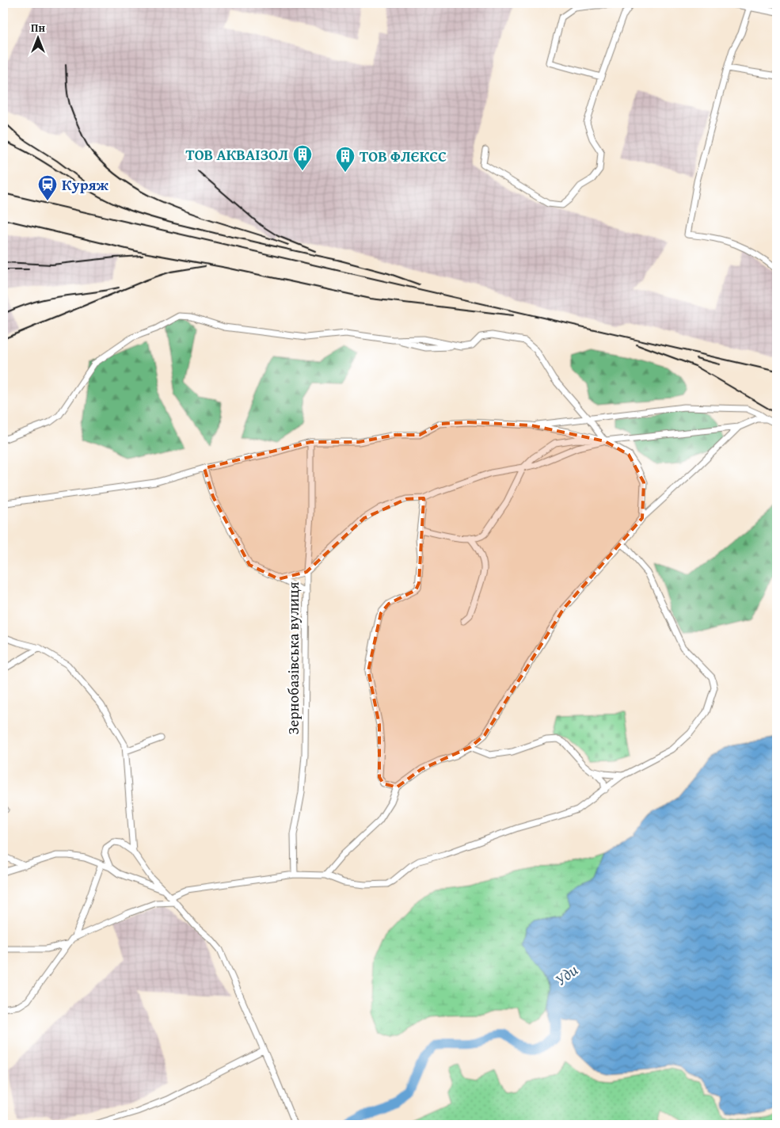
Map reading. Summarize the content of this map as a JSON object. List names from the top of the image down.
{
  "streets": {
    "street": ["Зернобазівська вулиця"]
  },
  "water": ["Уди"],
  "places": {
    "building": ["ТОВ АКВАІЗОЛ", "ТОВ ФЛЄКСС"],
    "station": ["Куряж"]
  },
  "north": "top"
}
